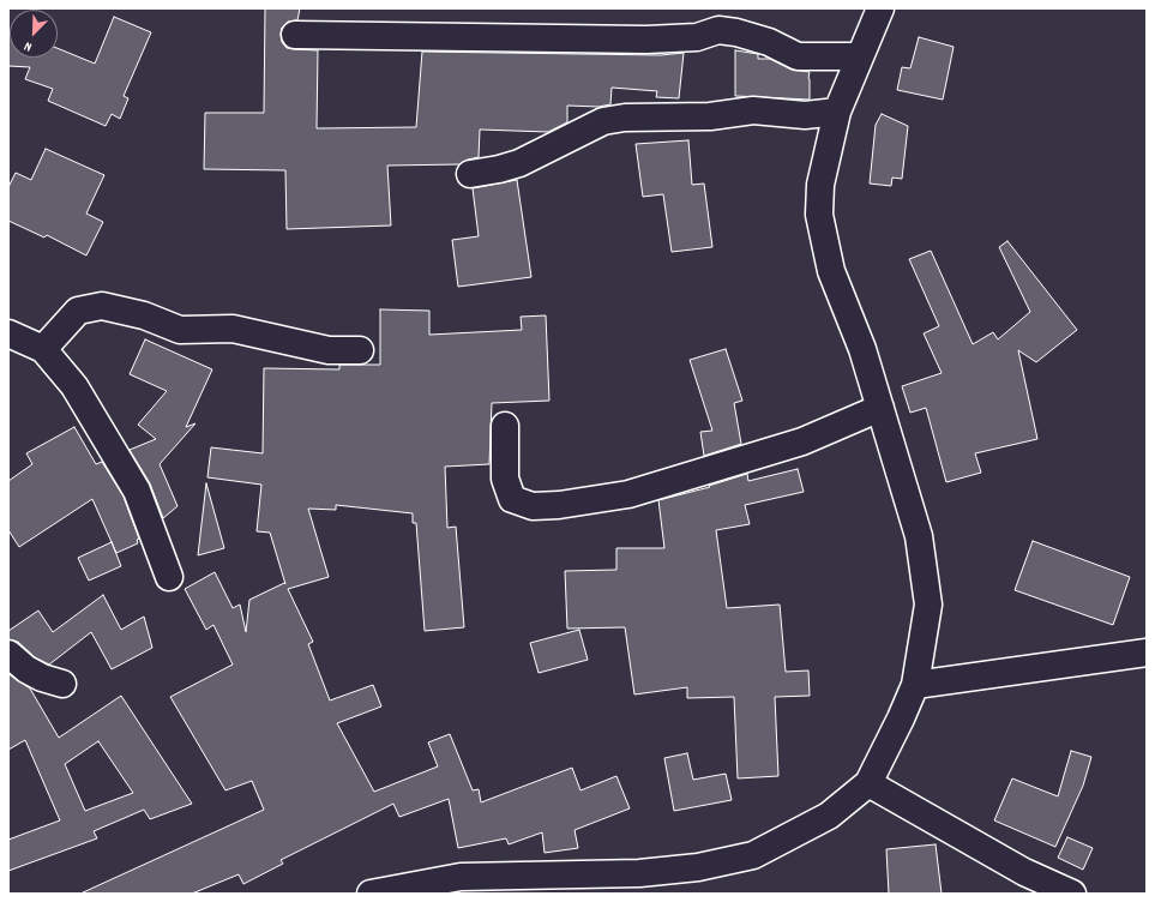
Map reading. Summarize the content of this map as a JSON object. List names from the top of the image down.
{
  "north": "bottom left"
}
